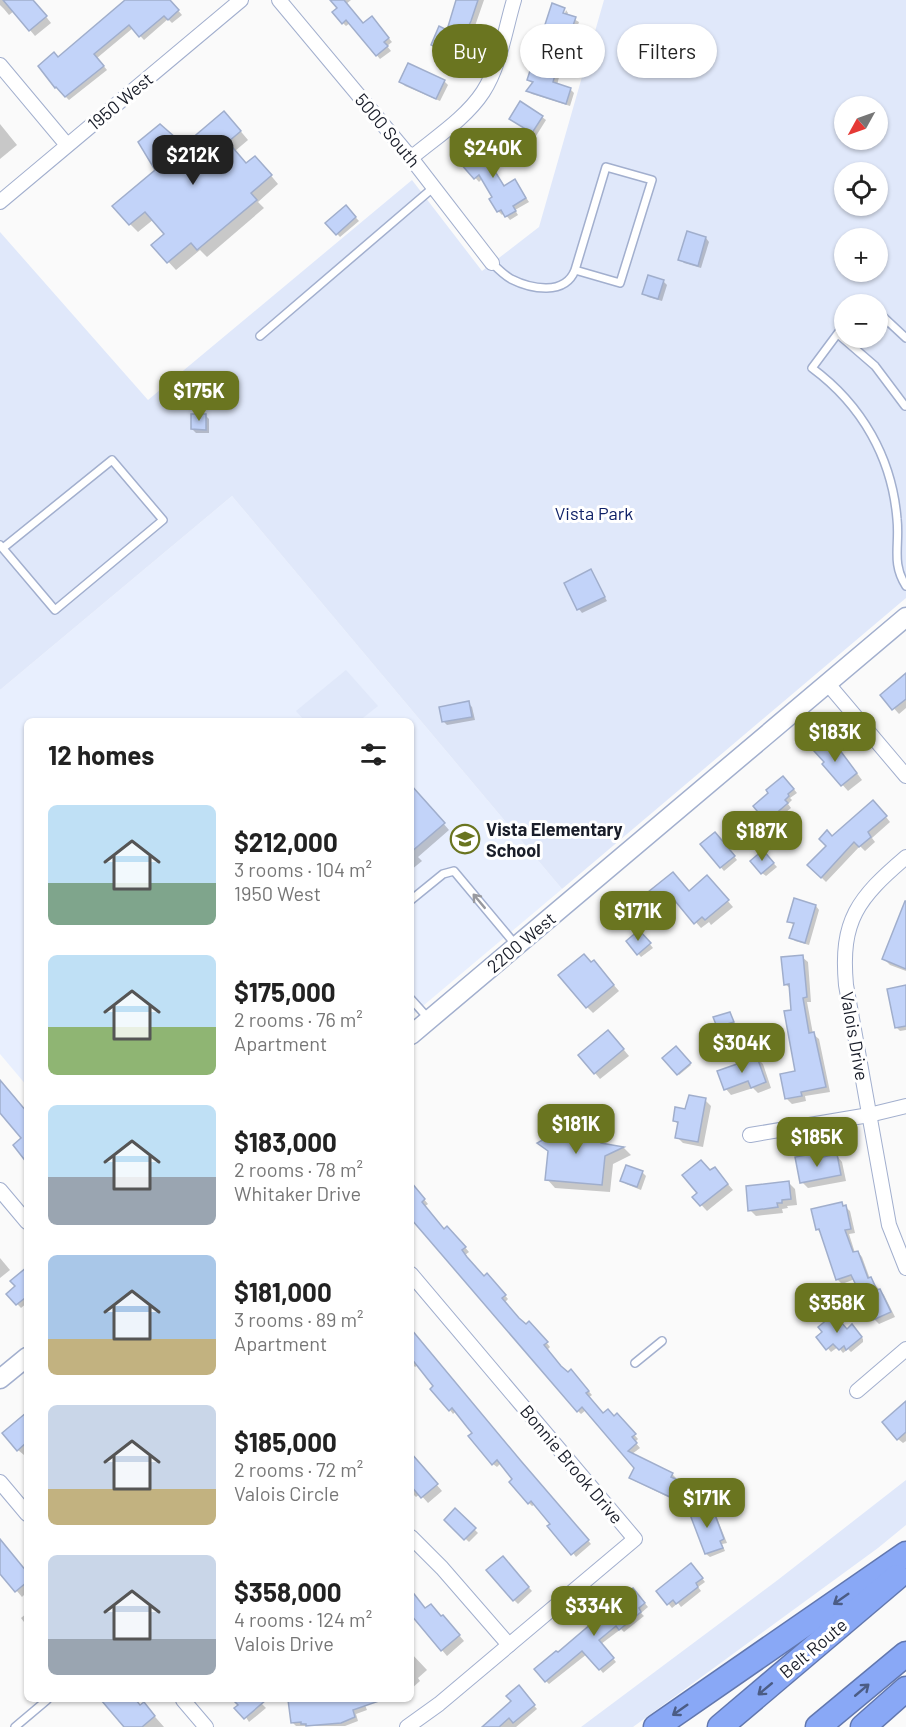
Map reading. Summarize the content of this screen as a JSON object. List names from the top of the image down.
{
  "streets": {
    "highway": ["Belt Route"],
    "street": [
      "1950 West",
      "5000 South",
      "2200 West",
      "Valois Drive",
      "Bonnie Brook Drive"
    ]
  },
  "parks": ["Vista Park"],
  "places": {
    "school or university": ["Vista Elementary School"]
  },
  "north": "bottom left",
  "page": {
    "chip": ["Buy", "Rent", "Filters"],
    "map_buttons": ["+", "−"],
    "price": [
      "$240K",
      "$212K",
      "$175K",
      "$183K",
      "$187K",
      "$171K",
      "$304K",
      "$181K",
      "$185K",
      "$358K",
      "$171K",
      "$334K"
    ],
    "heading": "12 homes",
    "list": [
      {
        "name": "$212,000",
        "note": "3 rooms · 104 m² · 1950 West"
      },
      {
        "name": "$175,000",
        "note": "2 rooms · 76 m² · Apartment"
      },
      {
        "name": "$183,000",
        "note": "2 rooms · 78 m² · Whitaker Drive"
      },
      {
        "name": "$181,000",
        "note": "3 rooms · 89 m² · Apartment"
      },
      {
        "name": "$185,000",
        "note": "2 rooms · 72 m² · Valois Circle"
      },
      {
        "name": "$358,000",
        "note": "4 rooms · 124 m² · Valois Drive"
      }
    ]
  }
}
